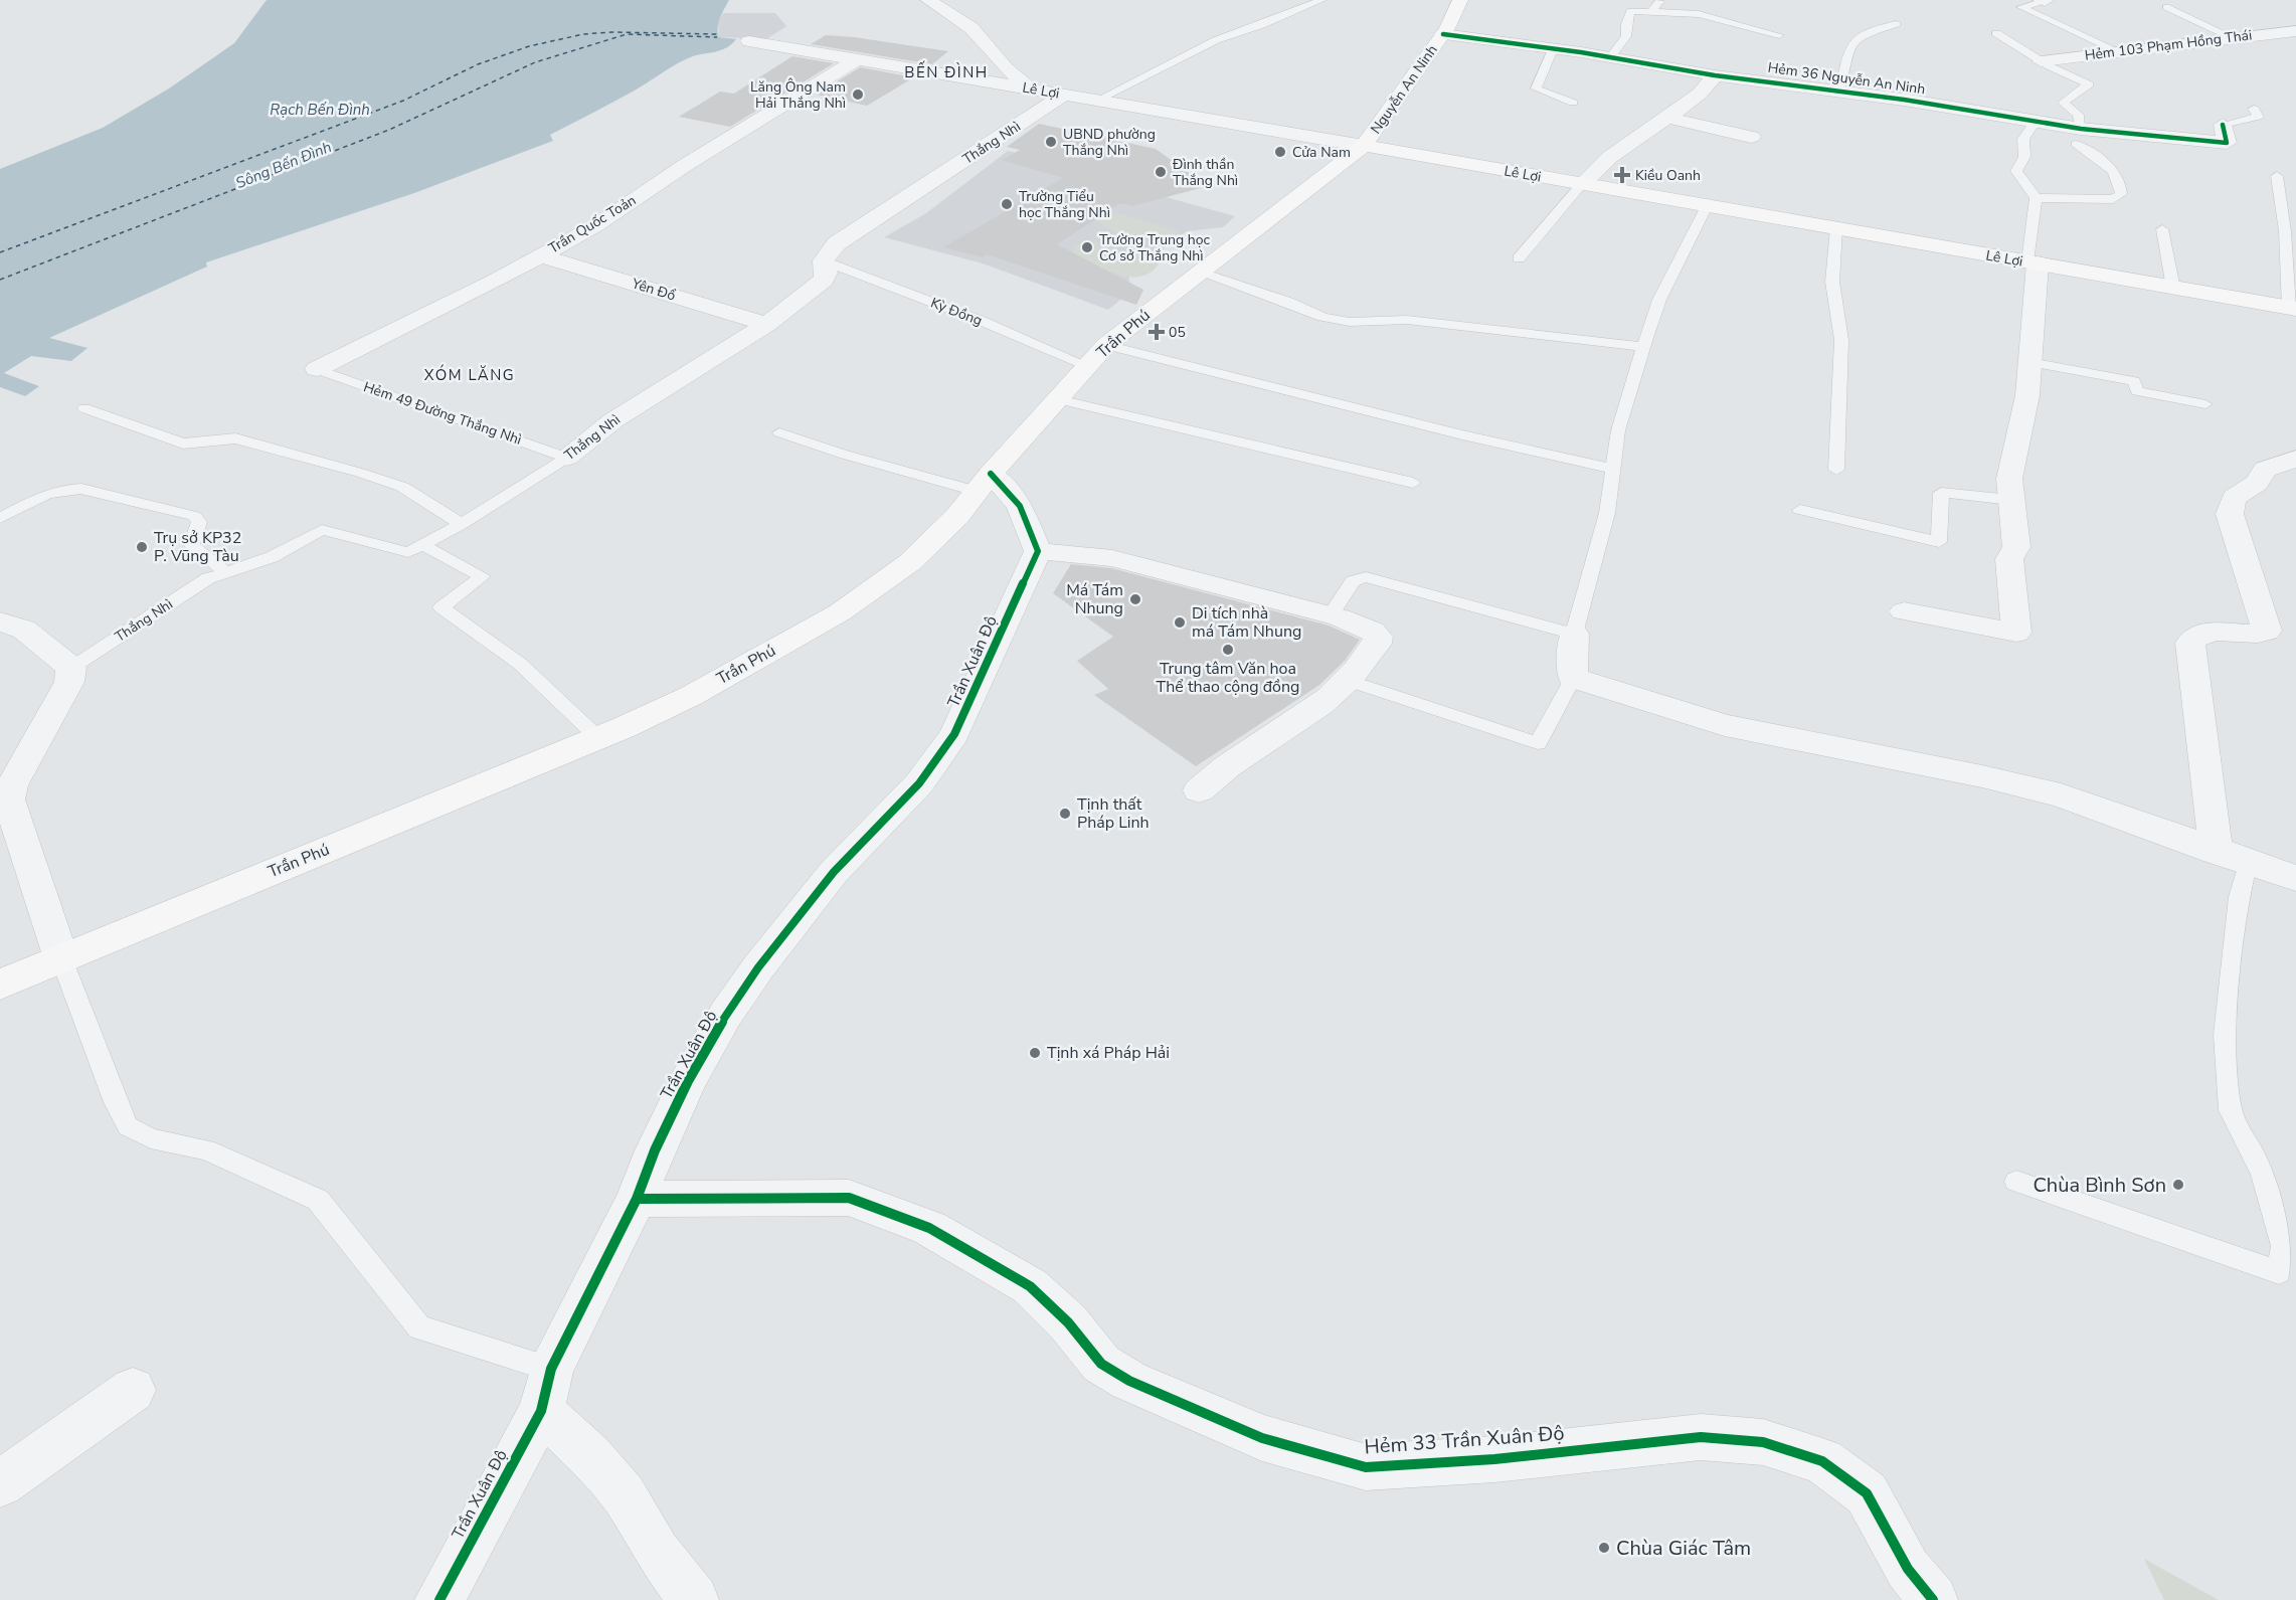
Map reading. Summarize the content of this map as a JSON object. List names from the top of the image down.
{
  "streets": {
    "main road": ["Nguyễn An Ninh", "Lê Lợi", "Trần Phú"],
    "street": [
      "Hẻm 103 Phạm Hồng Thái",
      "Hẻm 36 Nguyễn An Ninh",
      "Thắng Nhì",
      "Trần Quốc Toản",
      "Yên Đổ",
      "Trần Xuân Độ",
      "Hẻm 33 Trần Xuân Độ"
    ],
    "lane": ["Kỳ Đồng", "Hẻm 49 Đường Thắng Nhì"]
  },
  "crossings": [
    ["Hẻm 36 Nguyễn An Ninh", "Nguyễn An Ninh"],
    ["Nguyễn An Ninh", "Lê Lợi"],
    ["Nguyễn An Ninh", "Trần Phú"],
    ["Lê Lợi", "Thắng Nhì"],
    ["Lê Lợi", "Trần Quốc Toản"],
    ["Lê Lợi", "Trần Phú"],
    ["Thắng Nhì", "Yên Đổ"],
    ["Thắng Nhì", "Kỳ Đồng"],
    ["Thắng Nhì", "Hẻm 49 Đường Thắng Nhì"],
    ["Trần Quốc Toản", "Yên Đổ"],
    ["Trần Quốc Toản", "Hẻm 49 Đường Thắng Nhì"],
    ["Kỳ Đồng", "Trần Phú"],
    ["Trần Xuân Độ", "Hẻm 33 Trần Xuân Độ"]
  ],
  "districts": ["BẾN ĐÌNH", "XÓM LĂNG"],
  "water": ["Rạch Bến Đình", "Sông Bến Đình"],
  "places": {
    "other": [
      "Lăng Ông Nam Hải Thắng Nhì",
      "UBND phường Thắng Nhì",
      "Cửa Nam",
      "Đình thần Thắng Nhì",
      "Trường Tiểu học Thắng Nhì",
      "Trường Trung học Cơ sở Thắng Nhì",
      "Trụ sở KP32 P. Vũng Tàu",
      "Má Tám Nhung",
      "Di tích nhà má Tám Nhung",
      "Trung tâm Văn hoa Thể thao cộng đồng",
      "Tịnh thất Pháp Linh",
      "Tịnh xá Pháp Hải",
      "Chùa Bình Sơn",
      "Chùa Giác Tâm"
    ],
    "health": ["Kiều Oanh", "05"]
  }
}
